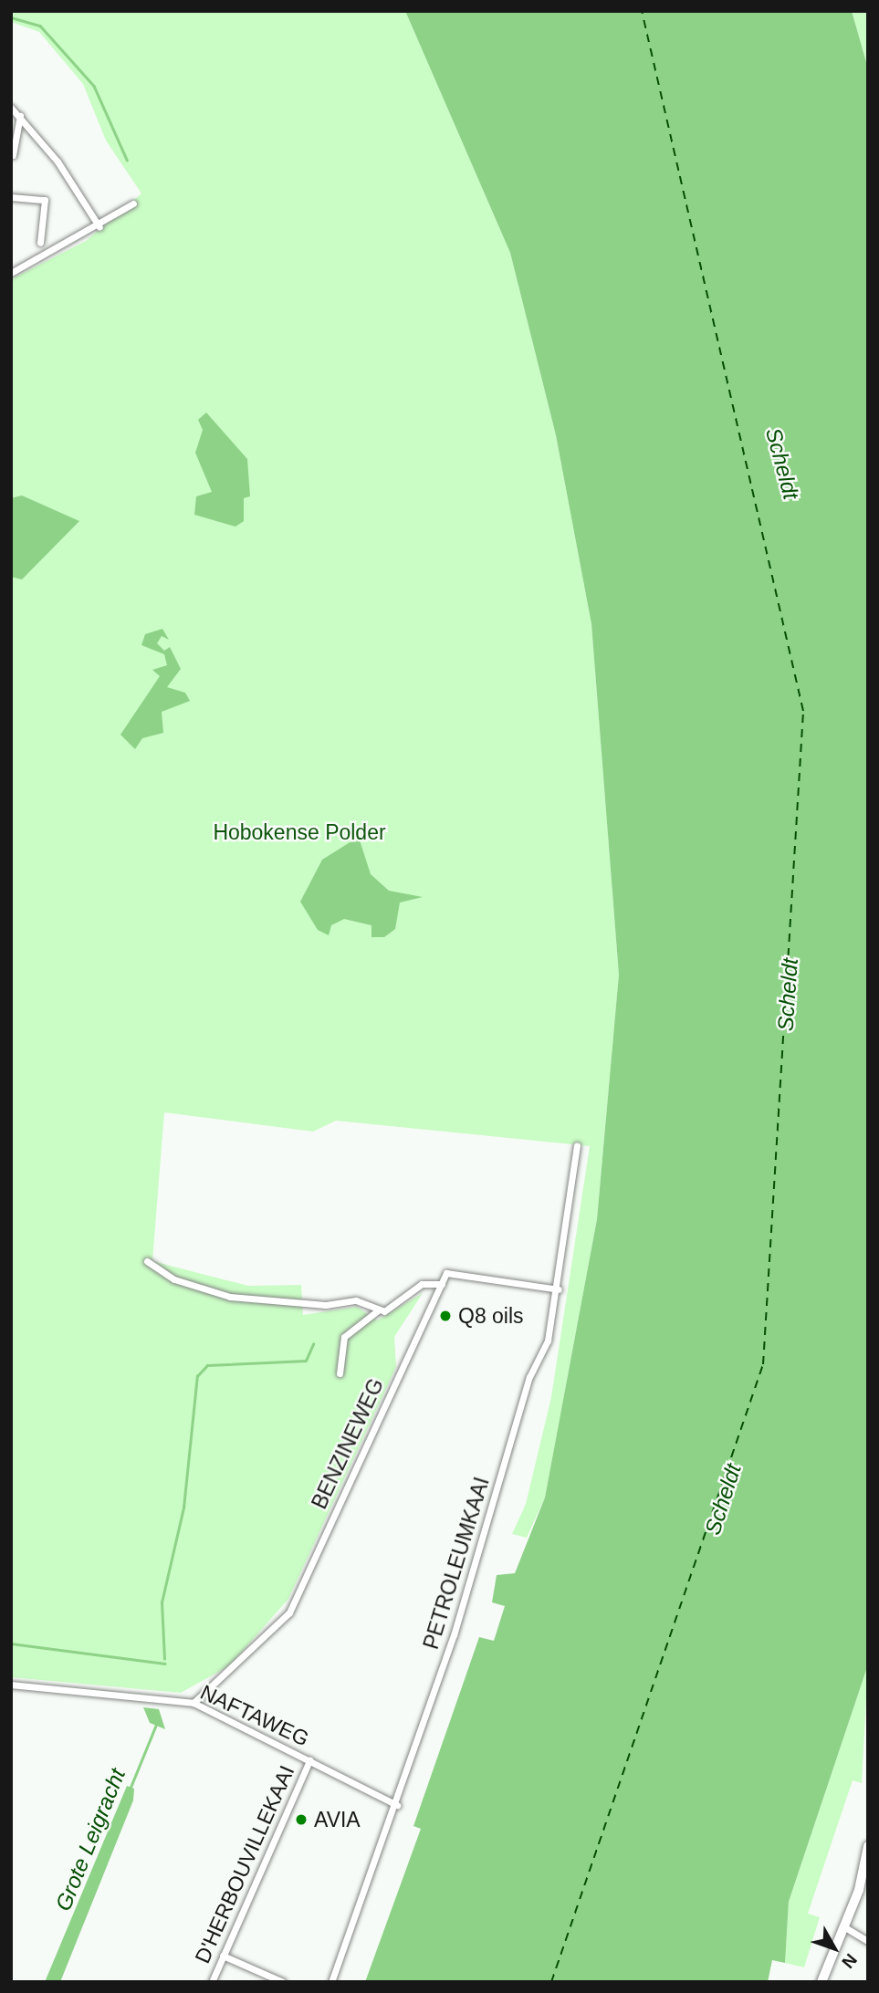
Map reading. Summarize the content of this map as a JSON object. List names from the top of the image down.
{
  "streets": {
    "street": [
      "BENZINEWEG",
      "PETROLEUMKAAI",
      "NAFTAWEG",
      "D'HERBOUVILLEKAAI"
    ]
  },
  "crossings": [
    ["BENZINEWEG", "NAFTAWEG"],
    ["PETROLEUMKAAI", "NAFTAWEG"],
    ["NAFTAWEG", "D'HERBOUVILLEKAAI"]
  ],
  "water": ["Scheldt", "Grote Leigracht"],
  "parks": ["Hobokense Polder"],
  "places": ["Q8 oils", "AVIA"],
  "north": "bottom right"
}
